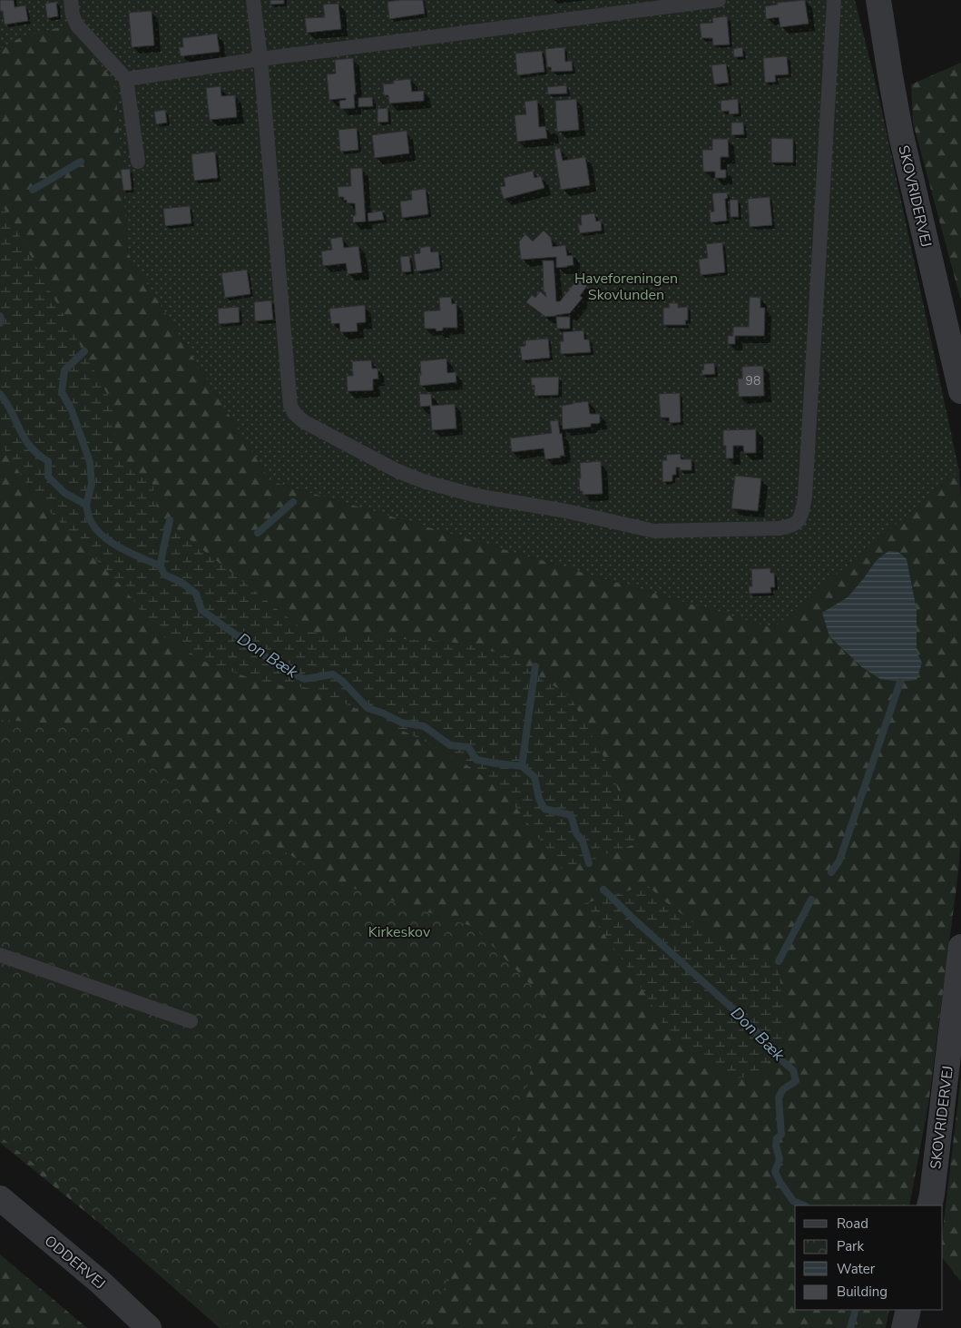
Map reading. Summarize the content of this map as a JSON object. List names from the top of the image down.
{
  "streets": {
    "street": ["SKOVRIDERVEJ", "ODDERVEJ"]
  },
  "water": ["Don Bæk"],
  "parks": ["Haveforeningen Skovlunden", "Kirkeskov"],
  "house_numbers": ["98"],
  "legend": [
    "Road",
    "Park",
    "Water",
    "Building"
  ]
}
